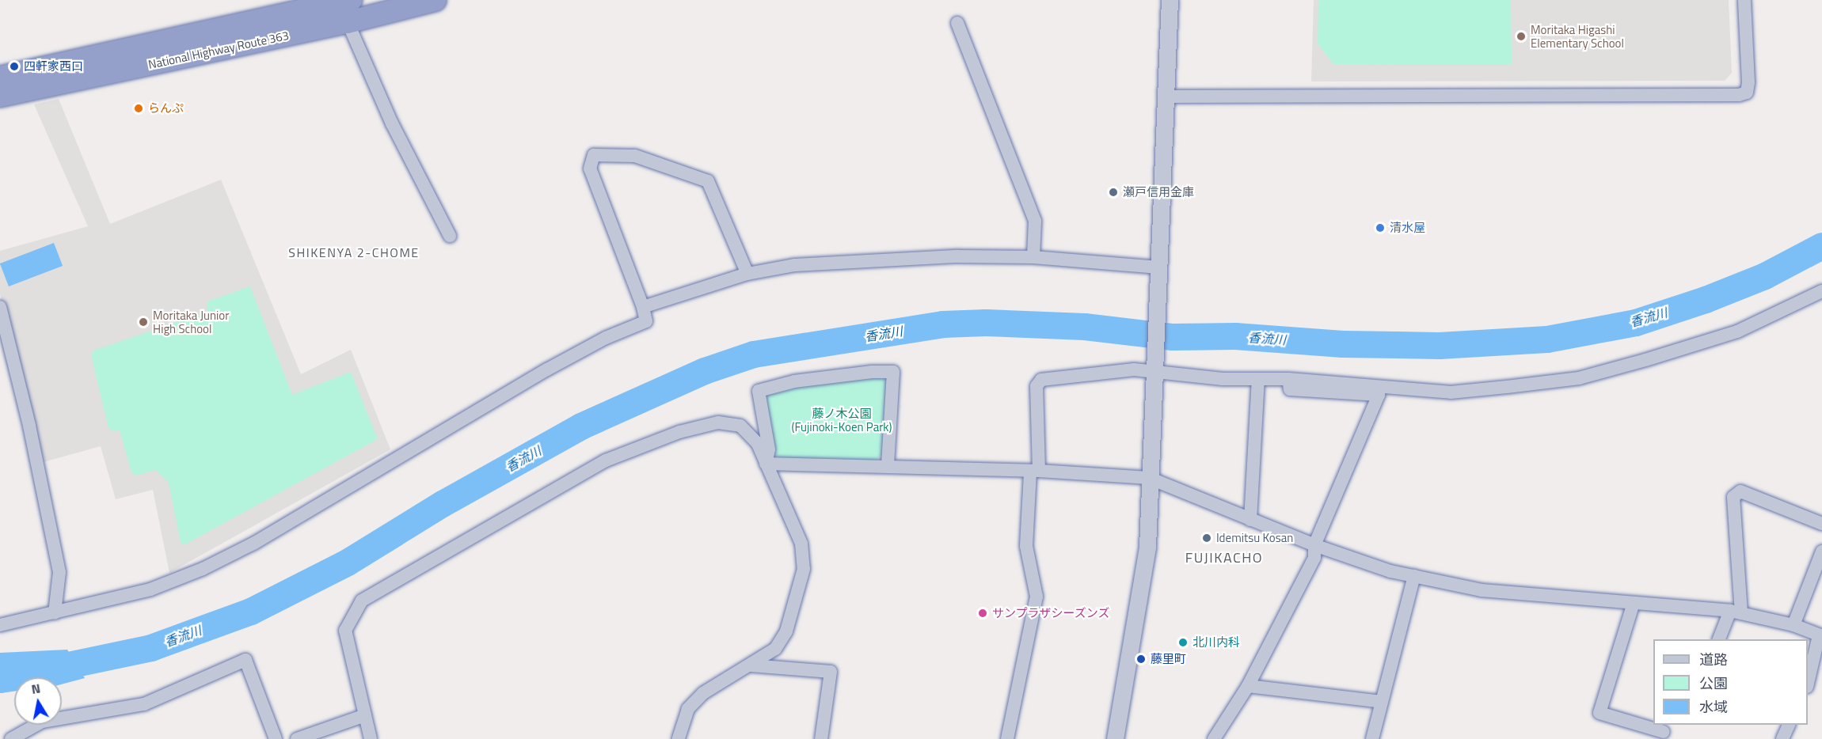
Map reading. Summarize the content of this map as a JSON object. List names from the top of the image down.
{
  "streets": {
    "highway": ["National Highway Route 363"]
  },
  "districts": ["SHIKENYA 2-CHOME", "FUJIKACHO"],
  "water": ["香流川"],
  "parks": ["藤ノ木公園 (Fujinoki-Koen Park)"],
  "places": [
    "Moritaka Higashi Elementary School",
    "四軒家西口",
    "らんぷ",
    "瀬戸信用金庫",
    "清水屋",
    "Moritaka Junior High School",
    "Idemitsu Kosan",
    "サンプラザシーズンズ",
    "北川内科",
    "藤里町"
  ],
  "legend": ["道路", "公園", "水域"],
  "north": "top"
}
